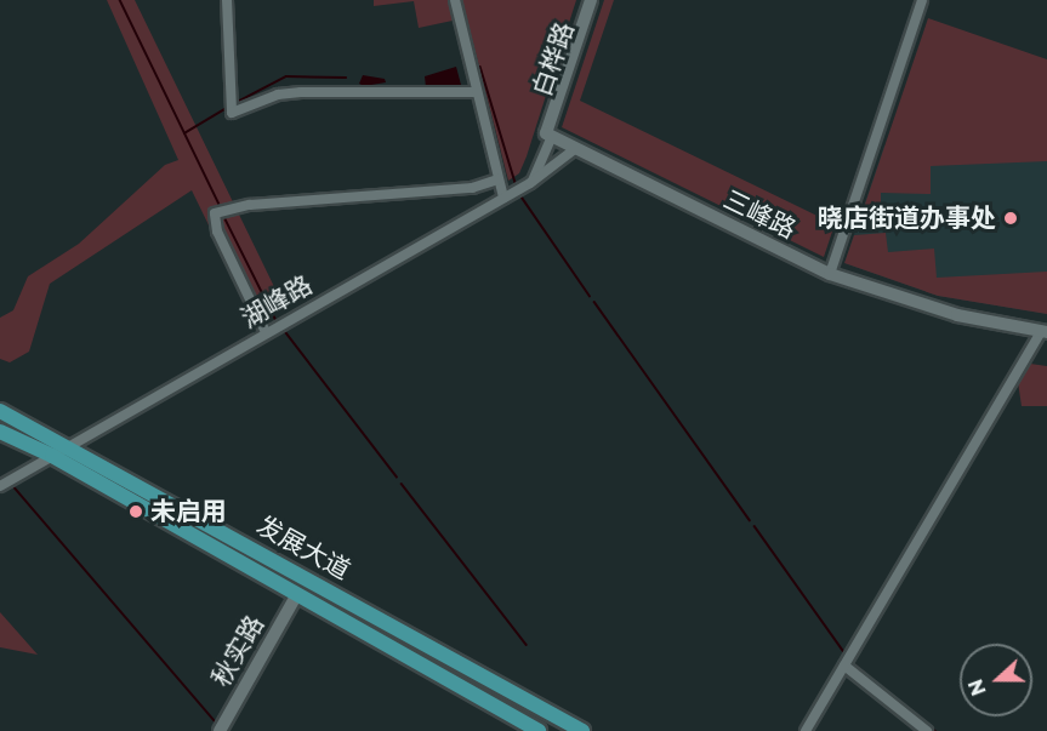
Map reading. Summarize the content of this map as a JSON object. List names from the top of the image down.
{
  "streets": {
    "main road": [
      "白桦路",
      "三峰路",
      "发展大道",
      "秋实路"
    ],
    "street": ["湖峰路"]
  },
  "crossings": [
    ["白桦路", "三峰路"],
    ["三峰路", "湖峰路"],
    ["湖峰路", "发展大道"],
    ["发展大道", "秋实路"]
  ],
  "places": ["晓店街道办事处", "未启用"],
  "north": "left"
}
